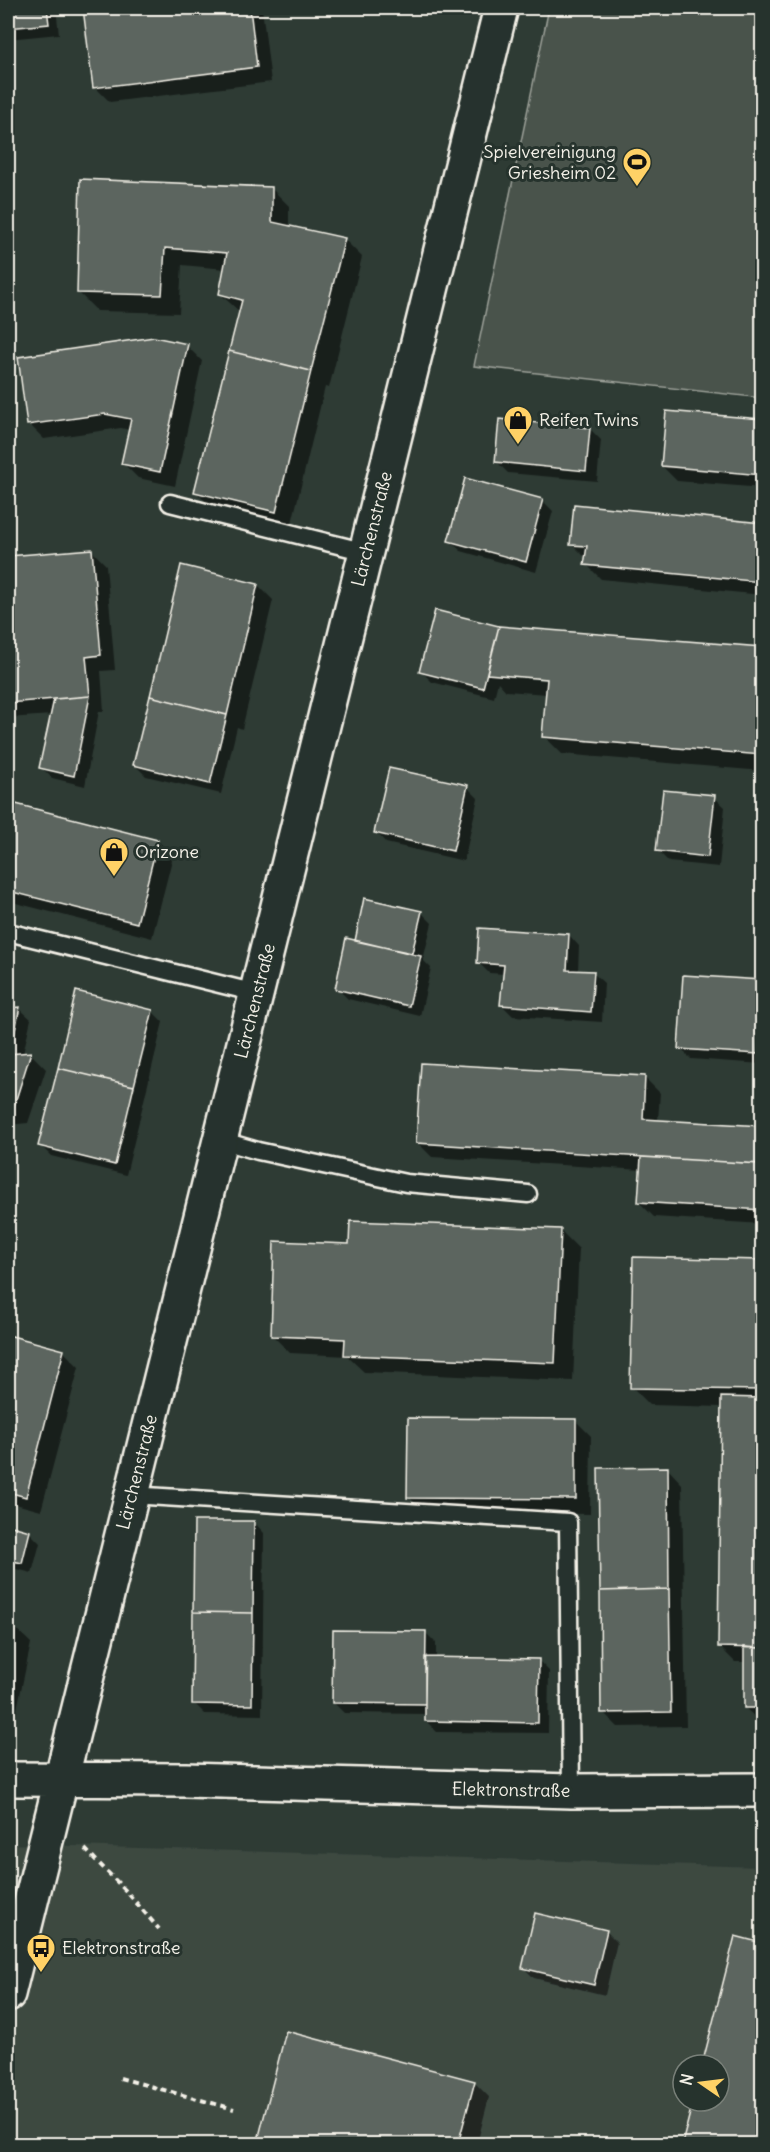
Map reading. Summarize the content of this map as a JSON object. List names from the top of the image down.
{
  "streets": {
    "street": ["Lärchenstraße", "Elektronstraße"]
  },
  "crossings": [
    ["Lärchenstraße", "Elektronstraße"]
  ],
  "places": {
    "sports": ["Spielvereinigung Griesheim 02"],
    "shop": ["Reifen Twins", "Orizone"],
    "bus stop": ["Elektronstraße"]
  },
  "north": "left"
}
